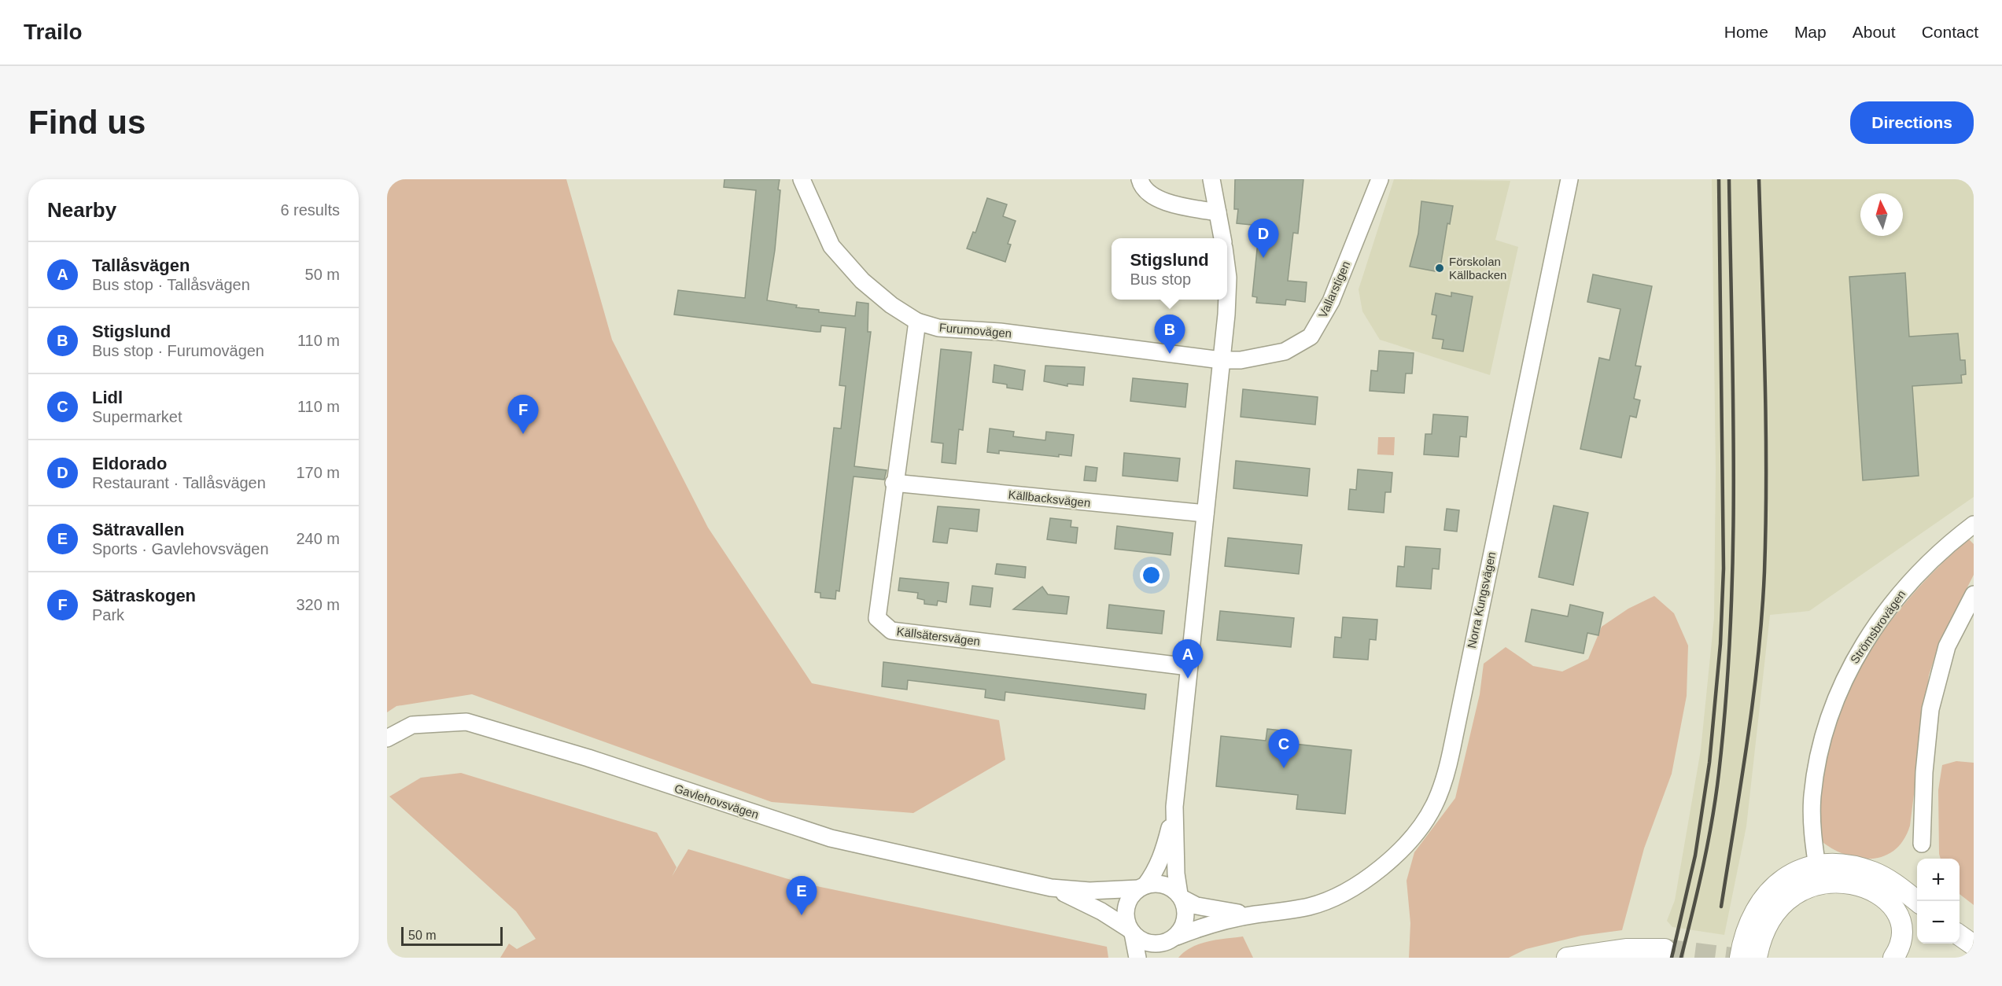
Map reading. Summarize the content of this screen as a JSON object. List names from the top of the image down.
{
  "streets": {
    "street": [
      "Vallarstigen",
      "Furumovägen",
      "Källbacksvägen",
      "Norra Kungsvägen",
      "Strömsbrovägen",
      "Källsätersvägen",
      "Gavlehovsvägen"
    ]
  },
  "crossings": [
    ["Vallarstigen", "Furumovägen"],
    ["Furumovägen", "Källsätersvägen"],
    ["Källbacksvägen", "Källsätersvägen"],
    ["Norra Kungsvägen", "Gavlehovsvägen"]
  ],
  "places": ["Förskolan Källbacken"],
  "scale_bar": "50 m",
  "north": "top",
  "page": {
    "header": "Trailo",
    "nav": [
      "Home",
      "Map",
      "About",
      "Contact"
    ],
    "buttons": "Directions",
    "title": "Find us",
    "heading": ["Nearby", "6 results"],
    "pins": [
      "D",
      "B",
      "F",
      "A",
      "C",
      "E"
    ],
    "popup": ["Stigslund", "Bus stop"],
    "list": [
      {
        "mark": "A",
        "name": "Tallåsvägen",
        "note": "Bus stop · Tallåsvägen",
        "value": "50 m"
      },
      {
        "mark": "B",
        "name": "Stigslund",
        "note": "Bus stop · Furumovägen",
        "value": "110 m"
      },
      {
        "mark": "C",
        "name": "Lidl",
        "note": "Supermarket",
        "value": "110 m"
      },
      {
        "mark": "D",
        "name": "Eldorado",
        "note": "Restaurant · Tallåsvägen",
        "value": "170 m"
      },
      {
        "mark": "E",
        "name": "Sätravallen",
        "note": "Sports · Gavlehovsvägen",
        "value": "240 m"
      },
      {
        "mark": "F",
        "name": "Sätraskogen",
        "note": "Park",
        "value": "320 m"
      }
    ],
    "map_buttons": ["+", "−"],
    "scale": "50 m"
  }
}
